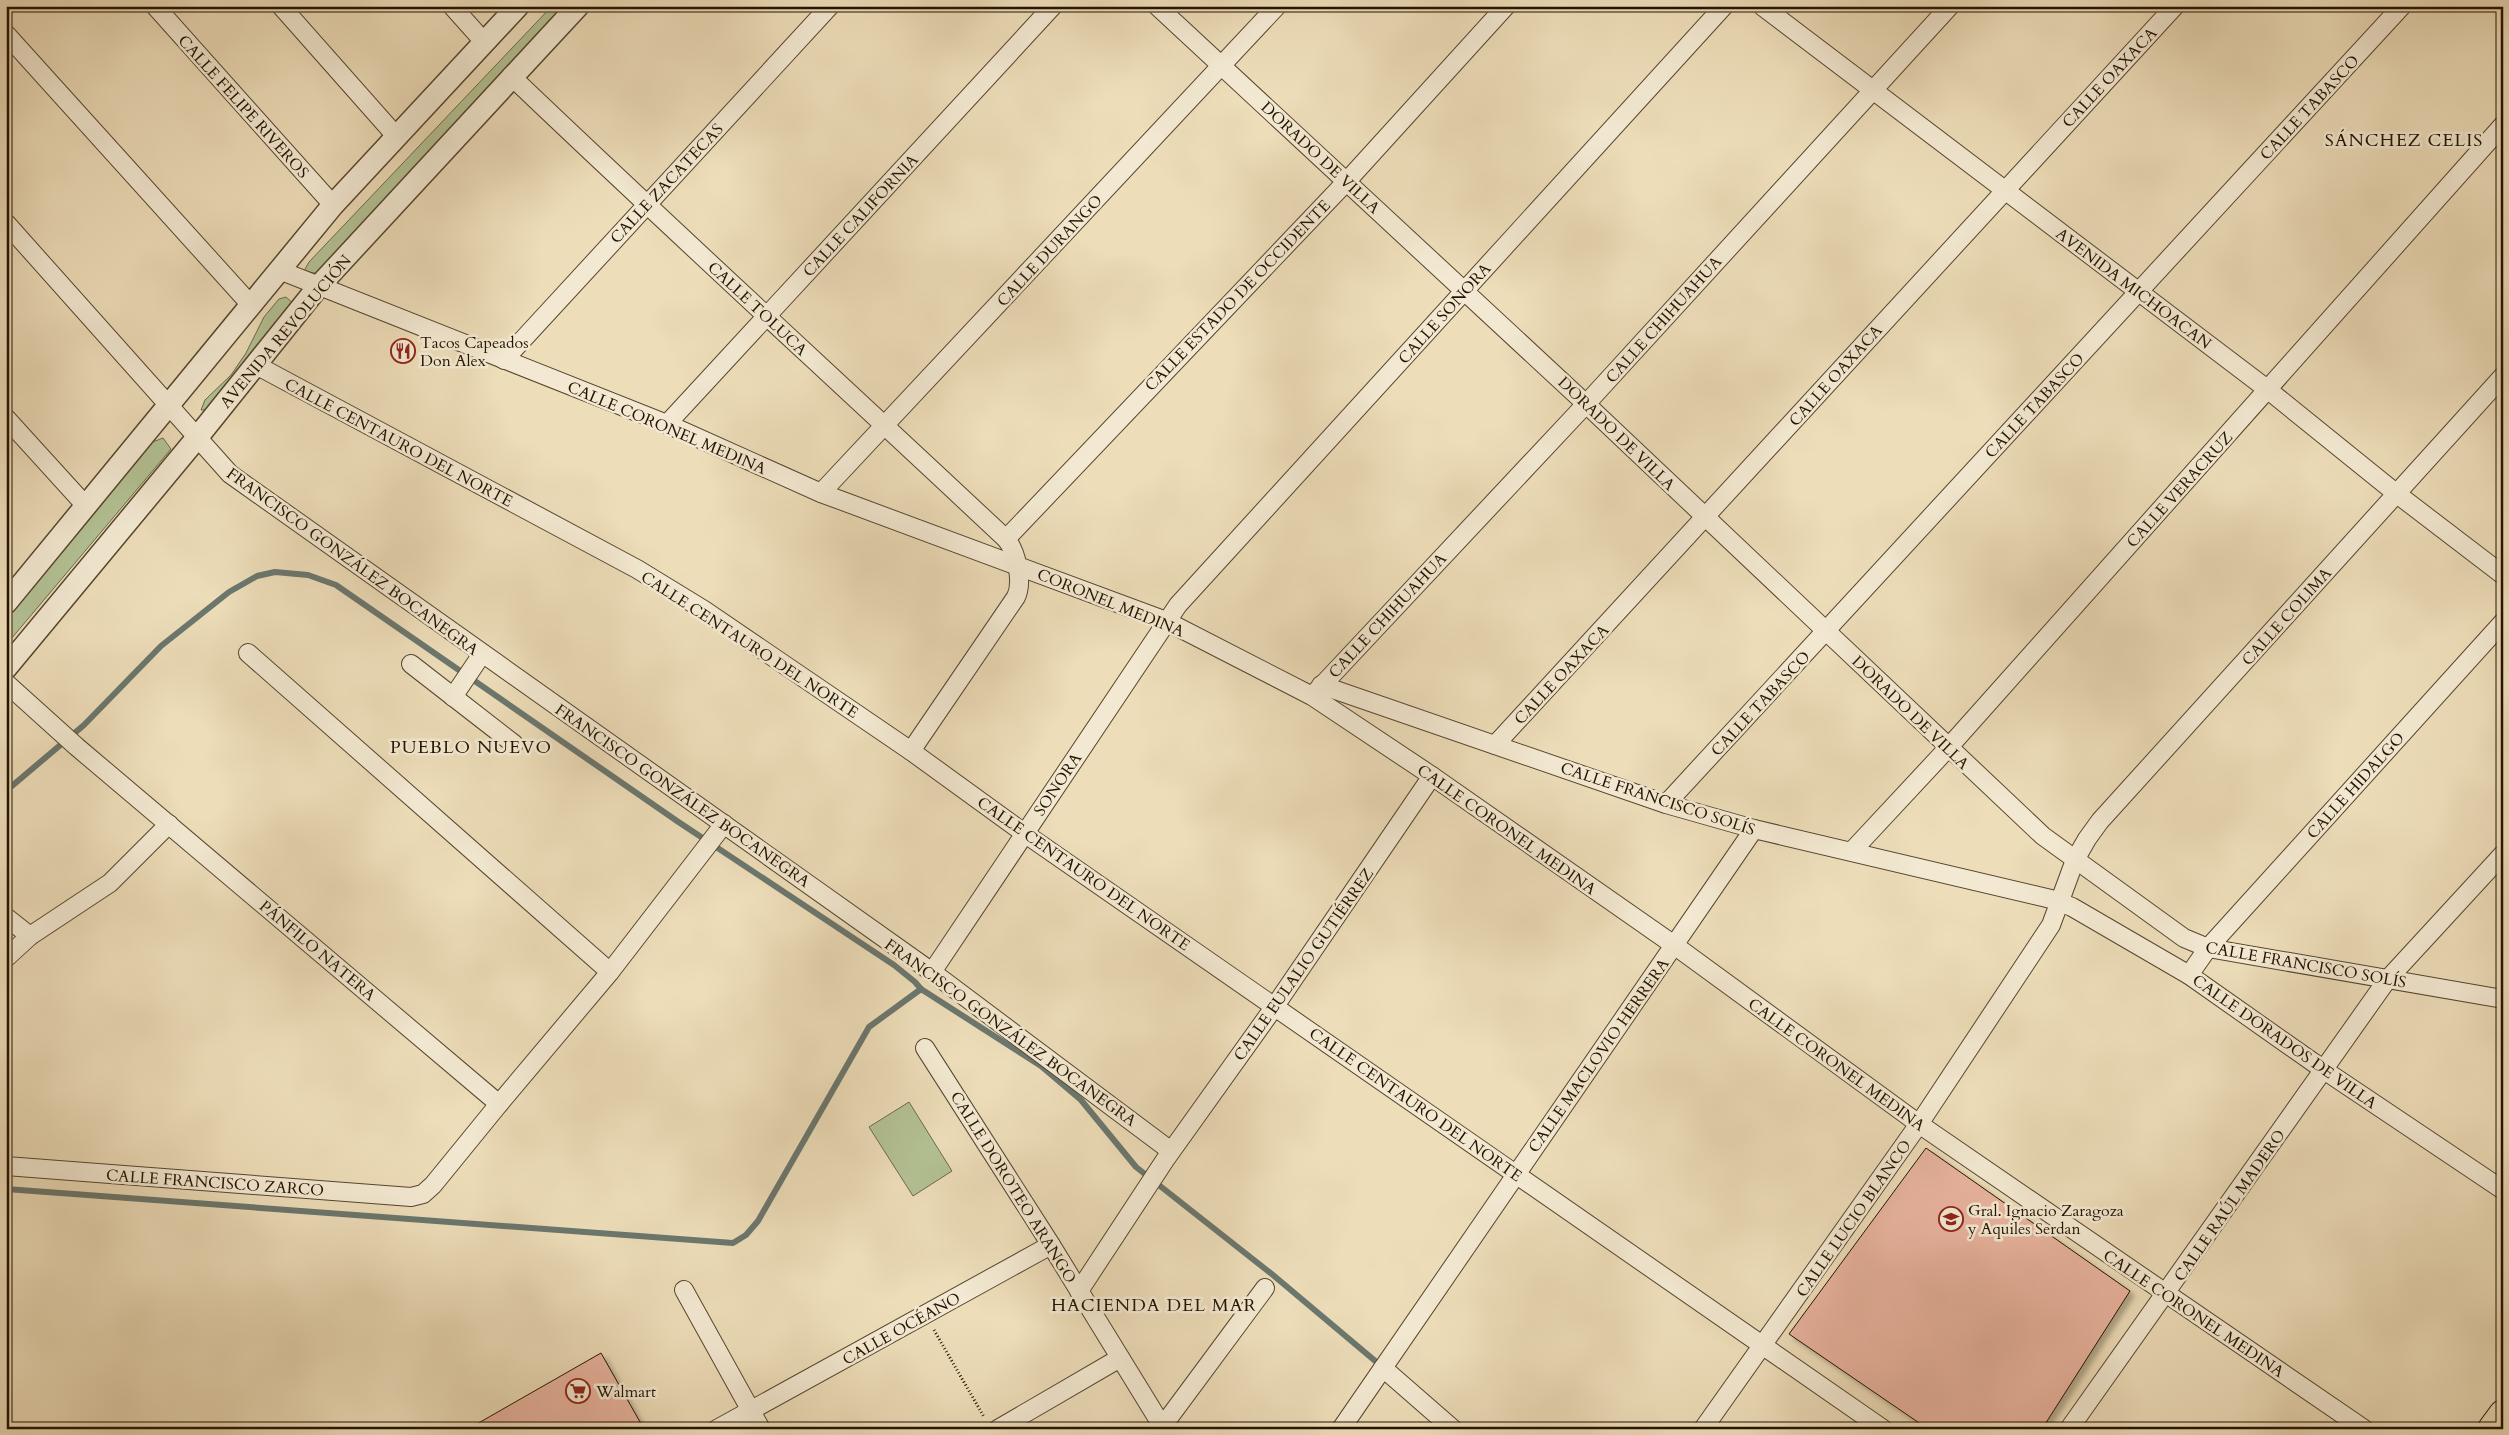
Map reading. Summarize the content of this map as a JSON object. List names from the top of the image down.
{
  "streets": {
    "street": [
      "CALLE OAXACA",
      "CALLE FELIPE RIVEROS",
      "CALLE TABASCO",
      "DORADO DE VILLA",
      "CALLE ZACATECAS",
      "CALLE CALIFORNIA",
      "CALLE DURANGO",
      "AVENIDA MICHOACAN",
      "CALLE ESTADO DE OCCIDENTE",
      "CALLE TOLUCA",
      "CALLE SONORA",
      "CALLE CHIHUAHUA",
      "AVENIDA REVOLUCIÓN",
      "CALLE CORONEL MEDINA",
      "CALLE CENTAURO DEL NORTE",
      "CALLE VERACRUZ",
      "FRANCISCO GONZÁLEZ BOCANEGRA",
      "CORONEL MEDINA",
      "CALLE COLIMA",
      "SONORA",
      "CALLE HIDALGO",
      "CALLE FRANCISCO SOLÍS",
      "PÁNFILO NATERA",
      "CALLE EULALIO GUTIÉRREZ",
      "CALLE DORADOS DE VILLA",
      "CALLE MACLOVIO HERRERA",
      "CALLE FRANCISCO ZARCO",
      "CALLE DOROTEO ARANGO",
      "CALLE RAÚL MADERO",
      "CALLE LUCIO BLANCO",
      "CALLE OCÉANO"
    ]
  },
  "crossings": [
    ["CALLE OAXACA", "DORADO DE VILLA"],
    ["CALLE OAXACA", "AVENIDA MICHOACAN"],
    ["CALLE OAXACA", "CALLE FRANCISCO SOLÍS"],
    ["CALLE TABASCO", "DORADO DE VILLA"],
    ["CALLE TABASCO", "AVENIDA MICHOACAN"],
    ["CALLE TABASCO", "CALLE FRANCISCO SOLÍS"],
    ["DORADO DE VILLA", "CALLE DURANGO"],
    ["DORADO DE VILLA", "CALLE ESTADO DE OCCIDENTE"],
    ["DORADO DE VILLA", "CALLE SONORA"],
    ["DORADO DE VILLA", "CALLE CHIHUAHUA"],
    ["DORADO DE VILLA", "CALLE VERACRUZ"],
    ["DORADO DE VILLA", "CALLE COLIMA"],
    ["DORADO DE VILLA", "CALLE FRANCISCO SOLÍS"],
    ["CALLE ZACATECAS", "CALLE TOLUCA"],
    ["CALLE ZACATECAS", "CALLE CORONEL MEDINA"],
    ["CALLE CALIFORNIA", "CALLE TOLUCA"],
    ["CALLE CALIFORNIA", "CALLE CORONEL MEDINA"],
    ["CALLE DURANGO", "CALLE TOLUCA"],
    ["CALLE DURANGO", "CALLE CORONEL MEDINA"],
    ["AVENIDA MICHOACAN", "CALLE CHIHUAHUA"],
    ["AVENIDA MICHOACAN", "CALLE VERACRUZ"],
    ["AVENIDA MICHOACAN", "CALLE COLIMA"],
    ["CALLE ESTADO DE OCCIDENTE", "CALLE TOLUCA"],
    ["CALLE TOLUCA", "AVENIDA REVOLUCIÓN"],
    ["CALLE SONORA", "CORONEL MEDINA"],
    ["CALLE SONORA", "SONORA"],
    ["CALLE CHIHUAHUA", "CALLE CORONEL MEDINA"],
    ["CALLE CHIHUAHUA", "CORONEL MEDINA"],
    ["CALLE CHIHUAHUA", "CALLE FRANCISCO SOLÍS"],
    ["AVENIDA REVOLUCIÓN", "CALLE CORONEL MEDINA"],
    ["AVENIDA REVOLUCIÓN", "CALLE CENTAURO DEL NORTE"],
    ["AVENIDA REVOLUCIÓN", "FRANCISCO GONZÁLEZ BOCANEGRA"],
    ["CALLE CORONEL MEDINA", "CORONEL MEDINA"],
    ["CALLE CORONEL MEDINA", "CALLE FRANCISCO SOLÍS"],
    ["CALLE CORONEL MEDINA", "CALLE EULALIO GUTIÉRREZ"],
    ["CALLE CORONEL MEDINA", "CALLE MACLOVIO HERRERA"],
    ["CALLE CORONEL MEDINA", "CALLE RAÚL MADERO"],
    ["CALLE CORONEL MEDINA", "CALLE LUCIO BLANCO"],
    ["CALLE CENTAURO DEL NORTE", "SONORA"],
    ["CALLE CENTAURO DEL NORTE", "CALLE EULALIO GUTIÉRREZ"],
    ["CALLE CENTAURO DEL NORTE", "CALLE MACLOVIO HERRERA"],
    ["CALLE CENTAURO DEL NORTE", "CALLE LUCIO BLANCO"],
    ["CALLE VERACRUZ", "CALLE FRANCISCO SOLÍS"],
    ["FRANCISCO GONZÁLEZ BOCANEGRA", "SONORA"],
    ["FRANCISCO GONZÁLEZ BOCANEGRA", "CALLE EULALIO GUTIÉRREZ"],
    ["CORONEL MEDINA", "SONORA"],
    ["CORONEL MEDINA", "CALLE FRANCISCO SOLÍS"],
    ["CALLE COLIMA", "CALLE FRANCISCO SOLÍS"],
    ["CALLE COLIMA", "CALLE DORADOS DE VILLA"],
    ["CALLE COLIMA", "CALLE LUCIO BLANCO"],
    ["CALLE HIDALGO", "CALLE FRANCISCO SOLÍS"],
    ["CALLE HIDALGO", "CALLE DORADOS DE VILLA"],
    ["CALLE FRANCISCO SOLÍS", "CALLE DORADOS DE VILLA"],
    ["CALLE FRANCISCO SOLÍS", "CALLE MACLOVIO HERRERA"],
    ["CALLE FRANCISCO SOLÍS", "CALLE RAÚL MADERO"],
    ["CALLE FRANCISCO SOLÍS", "CALLE LUCIO BLANCO"],
    ["PÁNFILO NATERA", "CALLE FRANCISCO ZARCO"],
    ["CALLE EULALIO GUTIÉRREZ", "CALLE DOROTEO ARANGO"],
    ["CALLE DORADOS DE VILLA", "CALLE RAÚL MADERO"],
    ["CALLE DORADOS DE VILLA", "CALLE LUCIO BLANCO"],
    ["CALLE DOROTEO ARANGO", "CALLE OCÉANO"]
  ],
  "districts": ["SÁNCHEZ CELIS", "PUEBLO NUEVO", "HACIENDA DEL MAR"],
  "places": {
    "restaurant": ["Tacos Capeados Don Alex"],
    "school or university": ["Gral. Ignacio Zaragoza y Aquiles Serdan"],
    "supermarket": ["Walmart"]
  }
}
